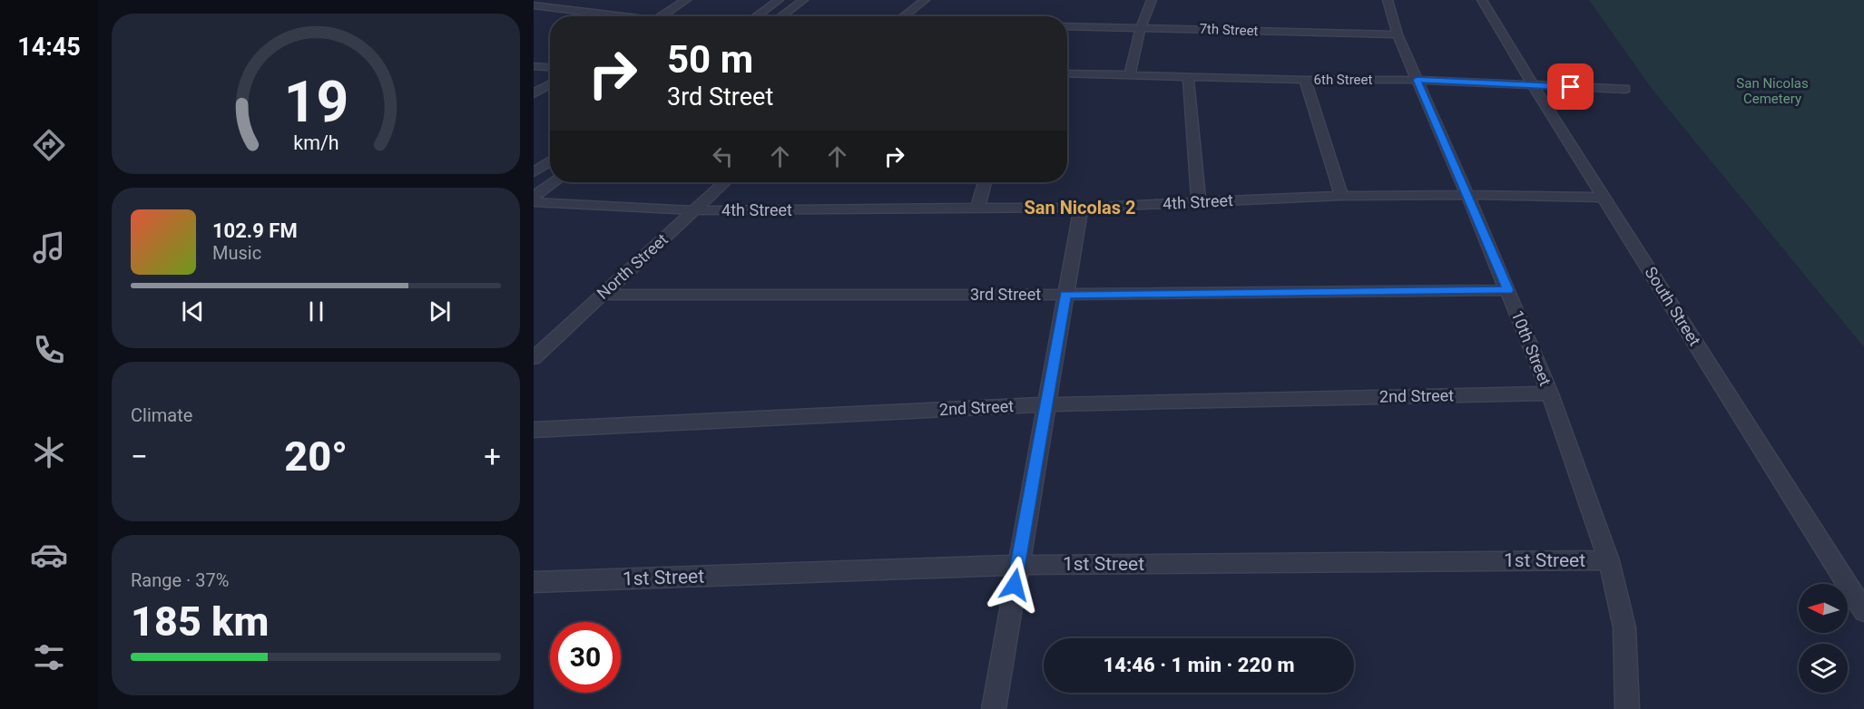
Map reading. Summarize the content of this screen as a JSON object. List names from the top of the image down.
{
  "streets": {
    "street": [
      "7th Street",
      "6th Street",
      "4th Street",
      "North Street",
      "3rd Street",
      "South Street",
      "10th Street",
      "2nd Street",
      "1st Street"
    ]
  },
  "crossings": [
    ["7th Street", "10th Street"],
    ["6th Street", "South Street"],
    ["6th Street", "10th Street"],
    ["4th Street", "North Street"],
    ["4th Street", "South Street"],
    ["4th Street", "10th Street"],
    ["North Street", "3rd Street"],
    ["3rd Street", "10th Street"],
    ["10th Street", "2nd Street"],
    ["10th Street", "1st Street"]
  ],
  "districts": ["San Nicolas 2"],
  "parks": ["San Nicolas Cemetery"],
  "north": "left",
  "page": {
    "tabs": "14:45",
    "turn": ["50 m", "3rd Street"],
    "song": ["102.9 FM", "Music"],
    "tile": [
      "Climate",
      ["Range · 37%", "185 km"]
    ],
    "heat": ["−", "20°", "+"],
    "limit": "30",
    "trip": "14:46 · 1 min · 220 m",
    "gauge": ["19", "km/h"]
  }
}
